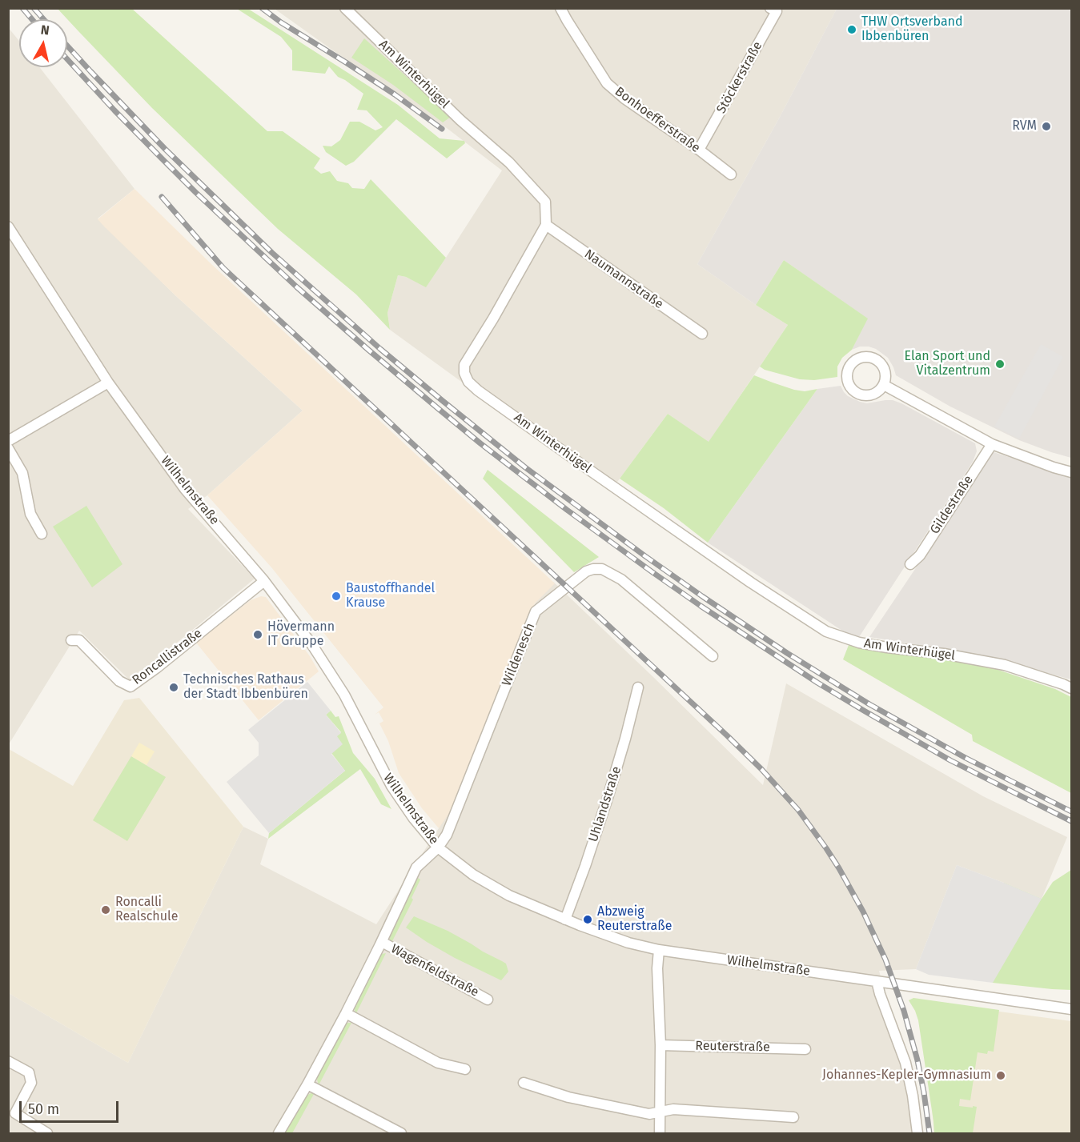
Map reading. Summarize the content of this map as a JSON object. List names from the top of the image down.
{
  "streets": {
    "street": [
      "Am Winterhügel",
      "Stöckerstraße",
      "Bonhoefferstraße",
      "Naumannstraße",
      "Wilhelmstraße",
      "Gildestraße",
      "Wildenesch",
      "Roncallistraße",
      "Uhlandstraße",
      "Wagenfeldstraße",
      "Reuterstraße"
    ]
  },
  "crossings": [
    ["Am Winterhügel", "Naumannstraße"],
    ["Stöckerstraße", "Bonhoefferstraße"],
    ["Wilhelmstraße", "Wildenesch"],
    ["Wilhelmstraße", "Roncallistraße"],
    ["Wilhelmstraße", "Uhlandstraße"],
    ["Wilhelmstraße", "Wagenfeldstraße"],
    ["Wildenesch", "Wagenfeldstraße"]
  ],
  "places": [
    "THW Ortsverband Ibbenbüren",
    "RVM",
    "Elan Sport und Vitalzentrum",
    "Baustoffhandel Krause",
    "Hövermann IT Gruppe",
    "Technisches Rathaus der Stadt Ibbenbüren",
    "Roncalli Realschule",
    "Abzweig Reuterstraße",
    "Johannes-Kepler-Gymnasium"
  ],
  "scale_bar": "50 m",
  "north": "top"
}
